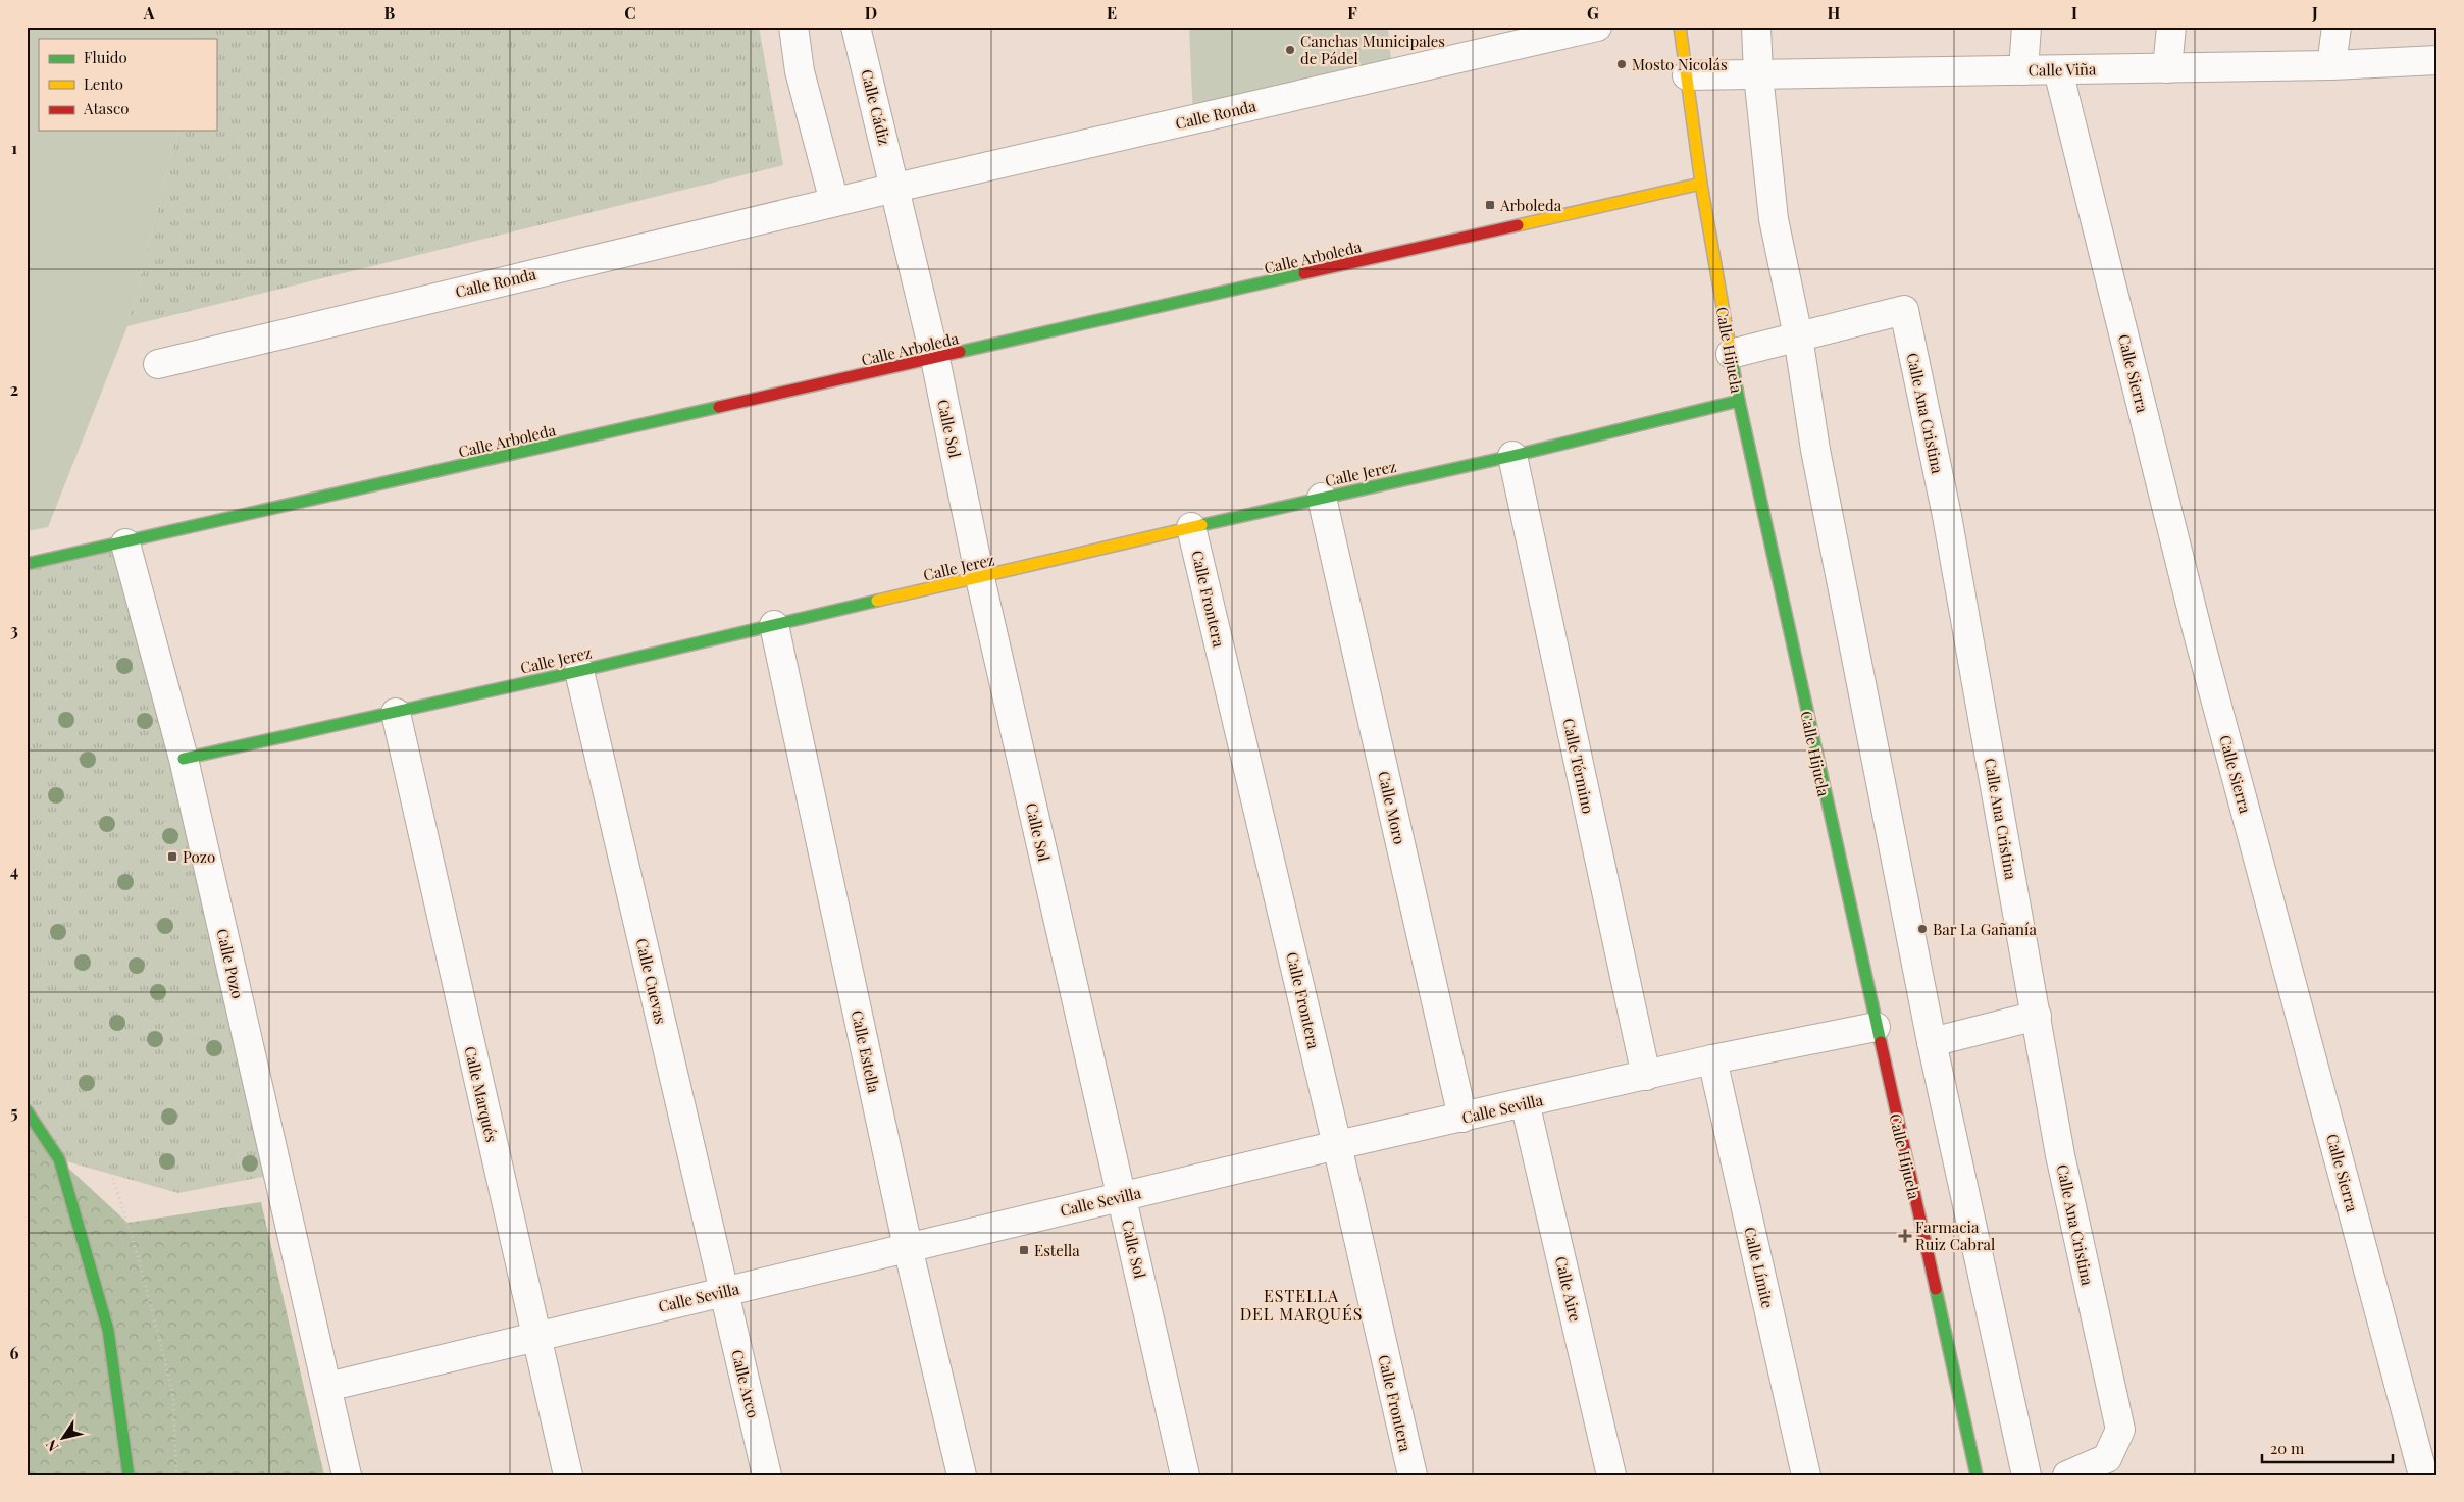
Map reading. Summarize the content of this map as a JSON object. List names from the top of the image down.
{
  "streets": {
    "street": [
      "Calle Viña",
      "Calle Cádiz",
      "Calle Ronda",
      "Calle Arboleda",
      "Calle Hijuela",
      "Calle Sierra",
      "Calle Ana Cristina",
      "Calle Sol",
      "Calle Jerez",
      "Calle Frontera",
      "Calle Término",
      "Calle Moro",
      "Calle Pozo",
      "Calle Cuevas",
      "Calle Estella",
      "Calle Marqués",
      "Calle Sevilla",
      "Calle Límite",
      "Calle Aire",
      "Calle Arco"
    ]
  },
  "crossings": [
    ["Calle Viña", "Calle Hijuela"],
    ["Calle Viña", "Calle Sierra"],
    ["Calle Cádiz", "Calle Ronda"],
    ["Calle Cádiz", "Calle Sol"],
    ["Calle Ronda", "Calle Sol"],
    ["Calle Arboleda", "Calle Hijuela"],
    ["Calle Arboleda", "Calle Sol"],
    ["Calle Arboleda", "Calle Pozo"],
    ["Calle Hijuela", "Calle Ana Cristina"],
    ["Calle Hijuela", "Calle Jerez"],
    ["Calle Hijuela", "Calle Sevilla"],
    ["Calle Sol", "Calle Jerez"],
    ["Calle Sol", "Calle Sevilla"],
    ["Calle Jerez", "Calle Frontera"],
    ["Calle Jerez", "Calle Término"],
    ["Calle Jerez", "Calle Moro"],
    ["Calle Jerez", "Calle Pozo"],
    ["Calle Jerez", "Calle Cuevas"],
    ["Calle Jerez", "Calle Estella"],
    ["Calle Jerez", "Calle Marqués"],
    ["Calle Frontera", "Calle Sevilla"],
    ["Calle Término", "Calle Sevilla"],
    ["Calle Moro", "Calle Sevilla"],
    ["Calle Pozo", "Calle Sevilla"],
    ["Calle Cuevas", "Calle Sevilla"],
    ["Calle Cuevas", "Calle Arco"],
    ["Calle Estella", "Calle Sevilla"],
    ["Calle Marqués", "Calle Sevilla"],
    ["Calle Sevilla", "Calle Límite"],
    ["Calle Sevilla", "Calle Aire"],
    ["Calle Sevilla", "Calle Arco"]
  ],
  "districts": ["ESTELLA DEL MARQUÉS"],
  "places": {
    "other": ["Canchas Municipales de Pádel", "Mosto Nicolás", "Bar La Gañanía"],
    "transit": ["Arboleda", "Pozo", "Estella"],
    "health": ["Farmacia Ruiz Cabral"]
  },
  "legend": ["Fluido", "Lento", "Atasco"],
  "scale_bar": "20 m",
  "north": "bottom left",
  "grid": {
    "columns": [
      "A",
      "B",
      "C",
      "D",
      "E",
      "F",
      "G",
      "H",
      "I",
      "J"
    ],
    "rows": [
      "1",
      "2",
      "3",
      "4",
      "5",
      "6"
    ]
  }
}
